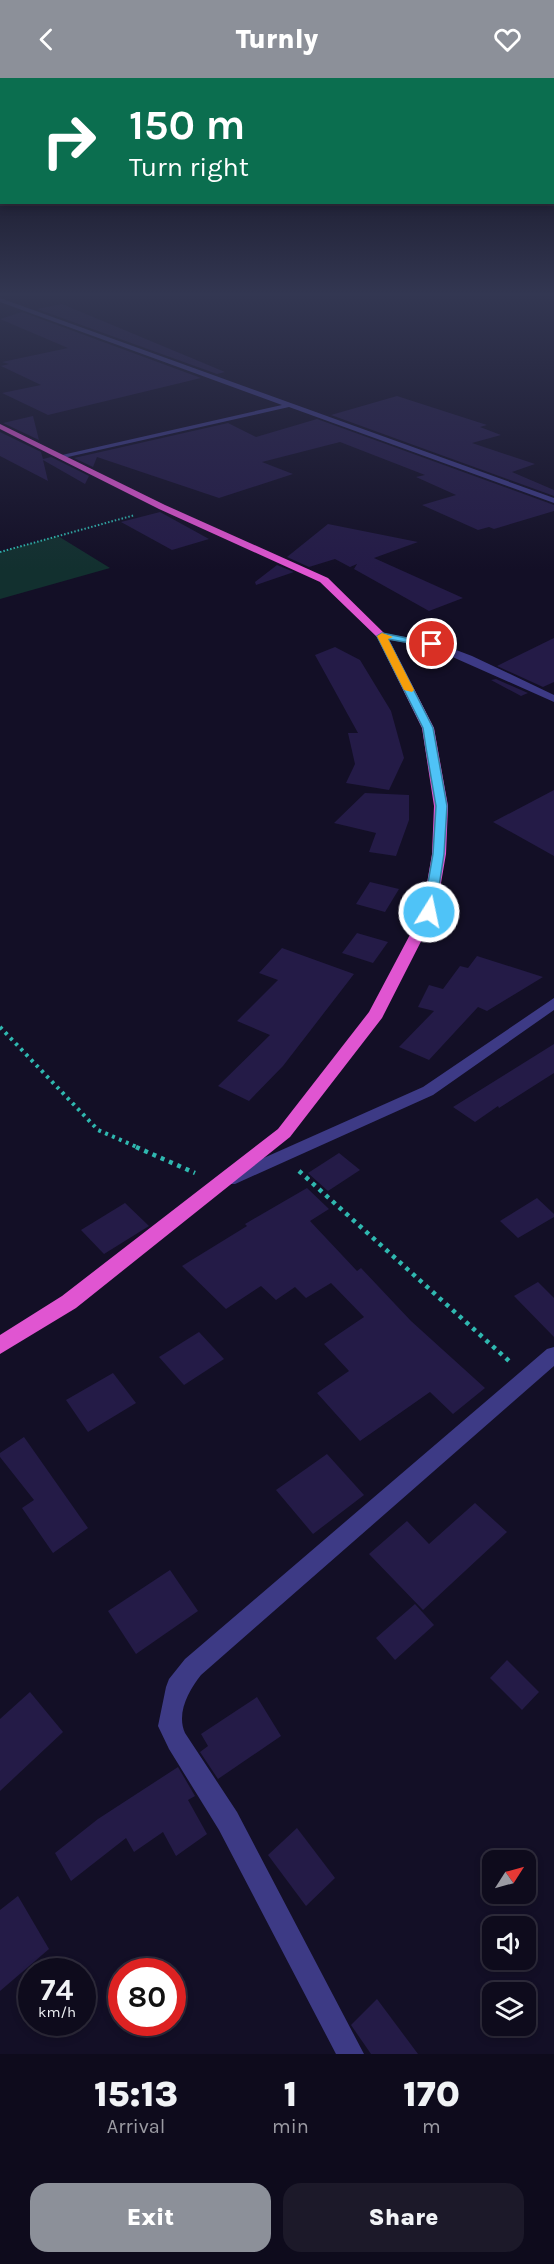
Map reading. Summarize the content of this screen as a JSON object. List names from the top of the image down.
{
  "north": "top right",
  "page": {
    "header": "Turnly",
    "turn": ["150 m", "Turn right"],
    "speed": "74 km/h",
    "limit": "80",
    "eta": [
      "15:13",
      "Arrival",
      "1",
      "min",
      "170",
      "m"
    ],
    "buttons": ["Exit", "Share"]
  }
}
